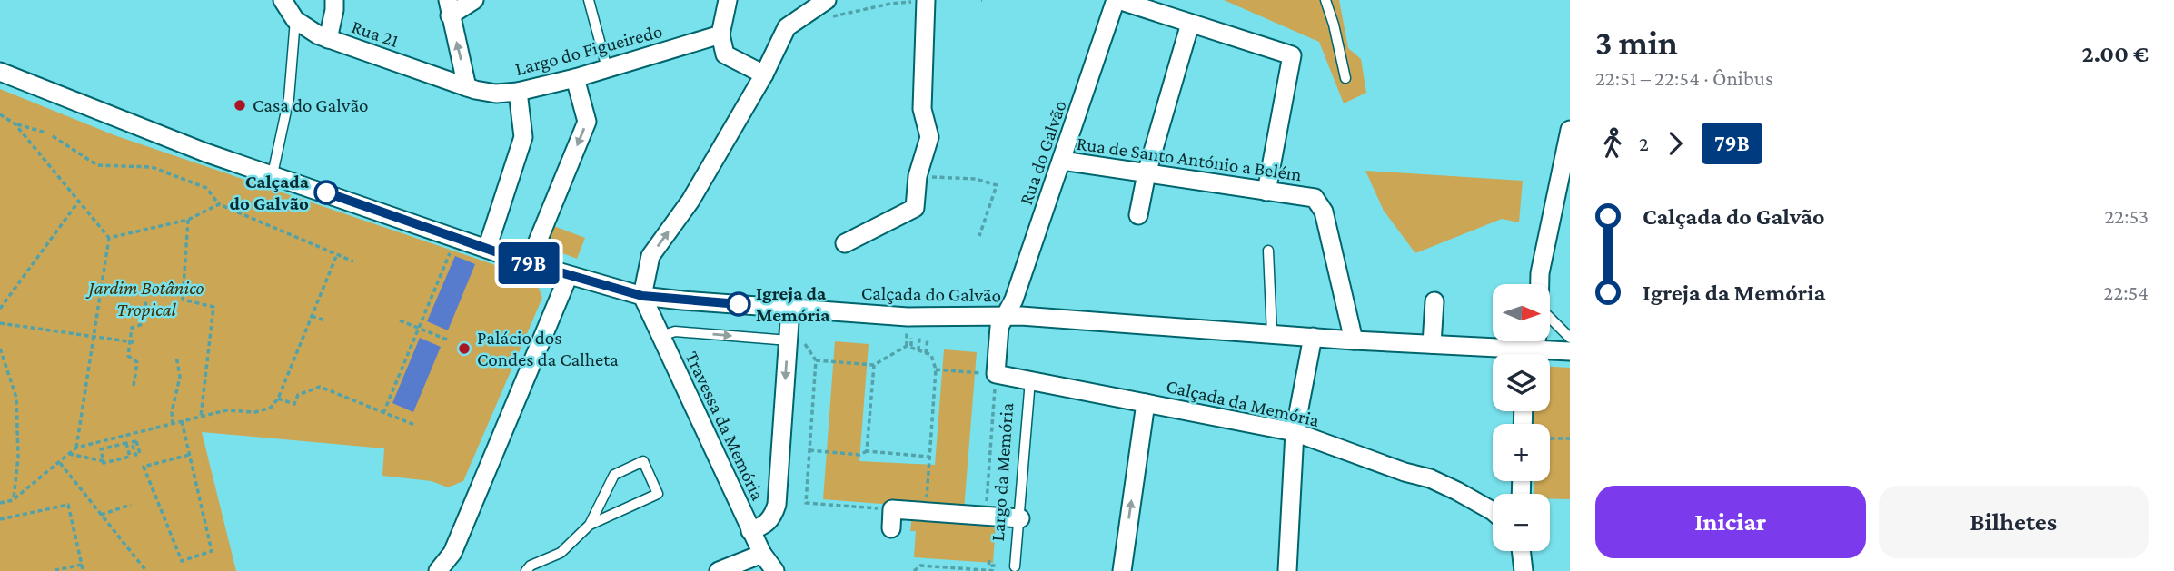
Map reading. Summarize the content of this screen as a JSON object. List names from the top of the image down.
{
  "streets": {
    "street": [
      "Rua 21",
      "Largo do Figueiredo",
      "Rua do Galvão",
      "Rua de Santo António a Belém",
      "Calçada do Galvão",
      "Calçada da Memória",
      "Travessa da Memória"
    ],
    "lane": ["Largo da Memória"]
  },
  "crossings": [
    ["Rua 21", "Largo do Figueiredo"],
    ["Rua do Galvão", "Rua de Santo António a Belém"],
    ["Rua do Galvão", "Calçada do Galvão"],
    ["Rua do Galvão", "Calçada da Memória"],
    ["Rua de Santo António a Belém", "Calçada do Galvão"],
    ["Calçada do Galvão", "Travessa da Memória"],
    ["Calçada da Memória", "Largo da Memória"]
  ],
  "parks": ["Jardim Botânico Tropical"],
  "places": [
    "Casa do Galvão",
    "Calçada do Galvão",
    "Igreja da Memória",
    "Palácio dos Condes da Calheta"
  ],
  "lines": ["bus line 79B"],
  "north": "right",
  "page": {
    "on_map": "79B",
    "heading": ["3 min", "22:51 – 22:54 · Ônibus", "2.00 €"],
    "legs": ["2", "79B"],
    "list": [
      {
        "name": "Calçada do Galvão",
        "value": "22:53"
      },
      {
        "name": "Igreja da Memória",
        "value": "22:54"
      }
    ],
    "map_buttons": ["+", "−"],
    "buttons": ["Iniciar", "Bilhetes"]
  }
}
